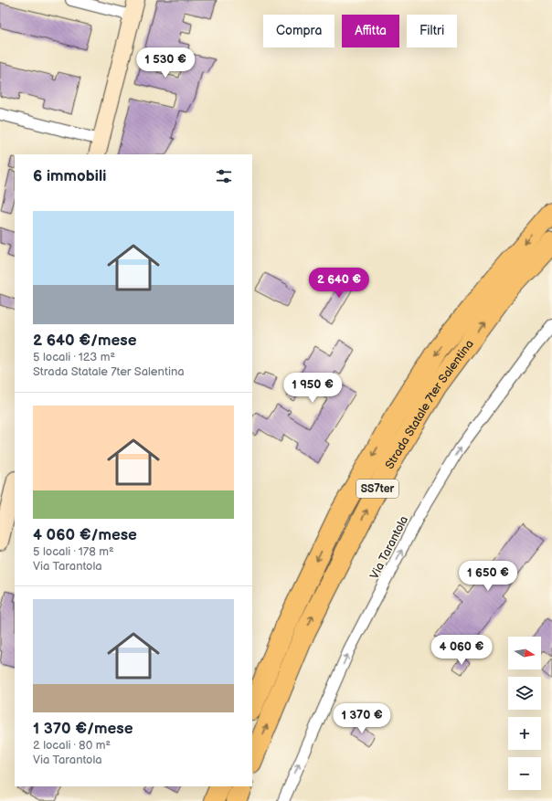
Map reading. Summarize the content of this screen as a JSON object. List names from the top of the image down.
{
  "streets": {
    "highway": ["Strada Statale 7ter Salentina", "SS7ter"],
    "street": ["Via Tarantola"]
  },
  "one_way": ["Via Tarantola"],
  "north": "right",
  "page": {
    "chip": ["Compra", "Affitta", "Filtri"],
    "price": [
      "1 530 €",
      "2 640 €",
      "1 950 €",
      "1 650 €",
      "4 060 €",
      "1 370 €"
    ],
    "heading": "6 immobili",
    "list": [
      {
        "name": "2 640 €/mese",
        "note": "5 locali · 123 m² · Strada Statale 7ter Salentina"
      },
      {
        "name": "4 060 €/mese",
        "note": "5 locali · 178 m² · Via Tarantola"
      },
      {
        "name": "1 370 €/mese",
        "note": "2 locali · 80 m² · Via Tarantola"
      }
    ],
    "map_buttons": ["+", "−"]
  }
}
